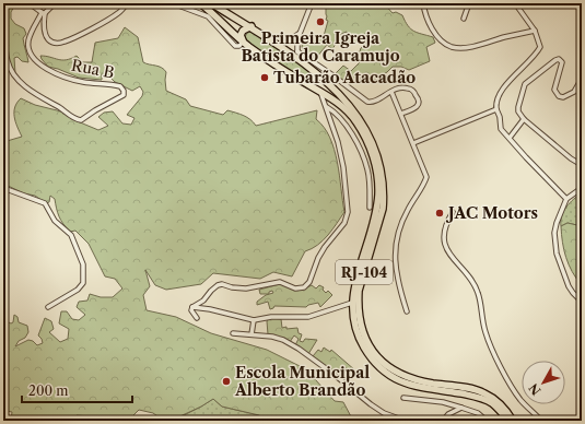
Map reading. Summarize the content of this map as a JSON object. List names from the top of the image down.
{
  "streets": {
    "highway": ["RJ-104"],
    "street": ["Rua B"]
  },
  "places": [
    "Primeira Igreja Batista do Caramujo",
    "Tubarão Atacadão",
    "JAC Motors",
    "Escola Municipal Alberto Brandão"
  ],
  "scale_bar": "200 m",
  "north": "bottom left"
}
